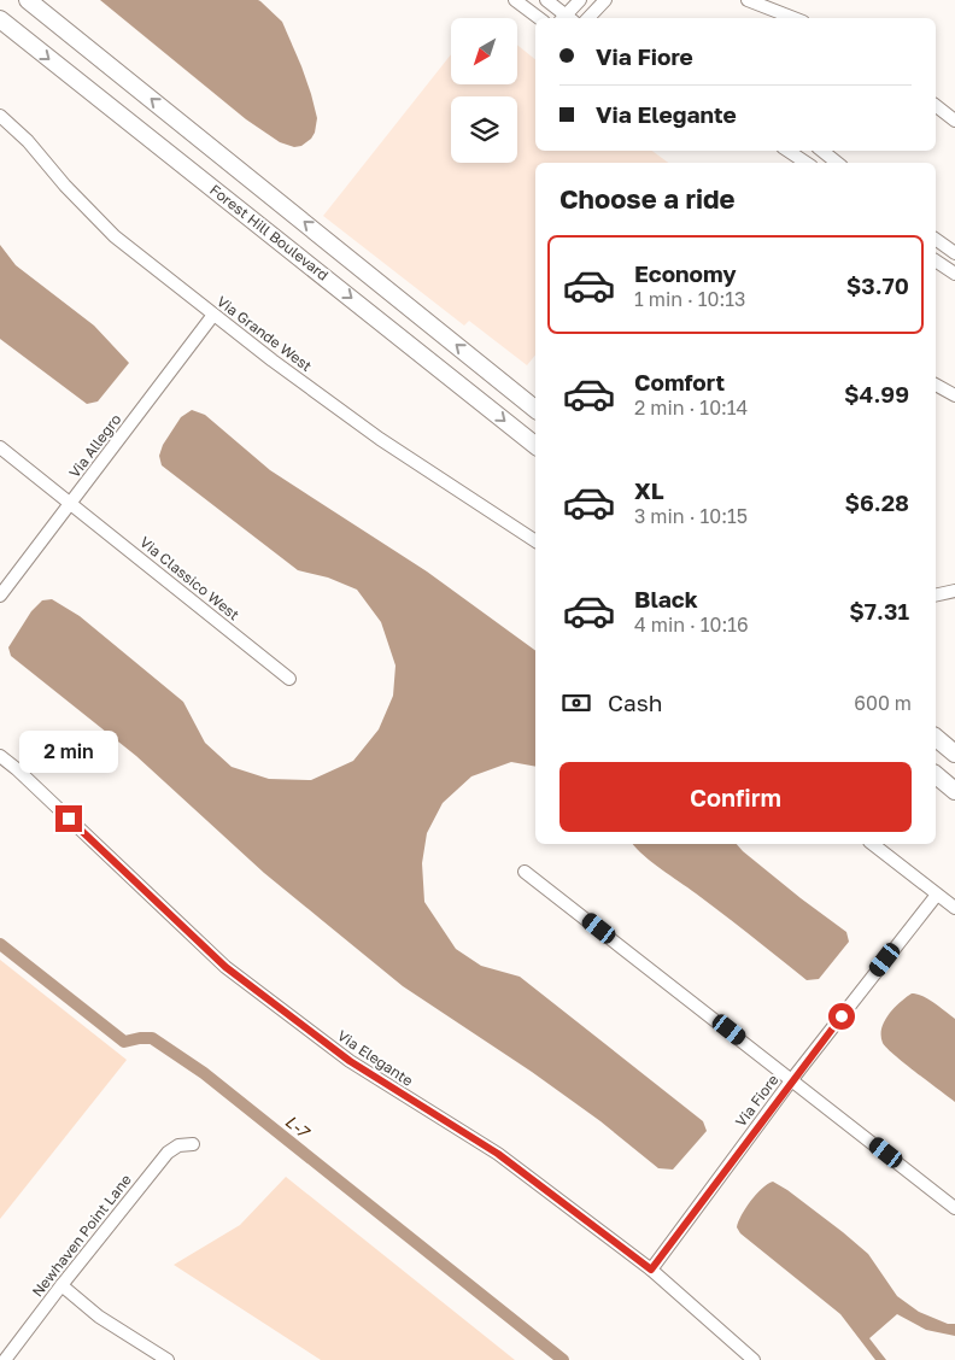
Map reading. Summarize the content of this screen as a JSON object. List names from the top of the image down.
{
  "streets": {
    "main road": ["Forest Hill Boulevard"],
    "street": [
      "Via Grande West",
      "Via Allegro",
      "Via Classico West",
      "Via Elegante",
      "Via Fiore",
      "Newhaven Point Lane"
    ]
  },
  "crossings": [
    ["Via Grande West", "Via Allegro"],
    ["Via Allegro", "Via Classico West"],
    ["Via Elegante", "Via Fiore"]
  ],
  "water": ["L-7"],
  "north": "bottom left",
  "page": {
    "banner": ["Via Fiore", "Via Elegante"],
    "heading": "Choose a ride",
    "list": [
      {
        "name": "Economy",
        "note": "1 min · 10:13",
        "value": "$3.70"
      },
      {
        "name": "Comfort",
        "note": "2 min · 10:14",
        "value": "$4.99"
      },
      {
        "name": "XL",
        "note": "3 min · 10:15",
        "value": "$6.28"
      },
      {
        "name": "Black",
        "note": "4 min · 10:16",
        "value": "$7.31"
      }
    ],
    "pay": ["Cash", "600 m"],
    "bubble": "2 min",
    "buttons": "Confirm"
  }
}
